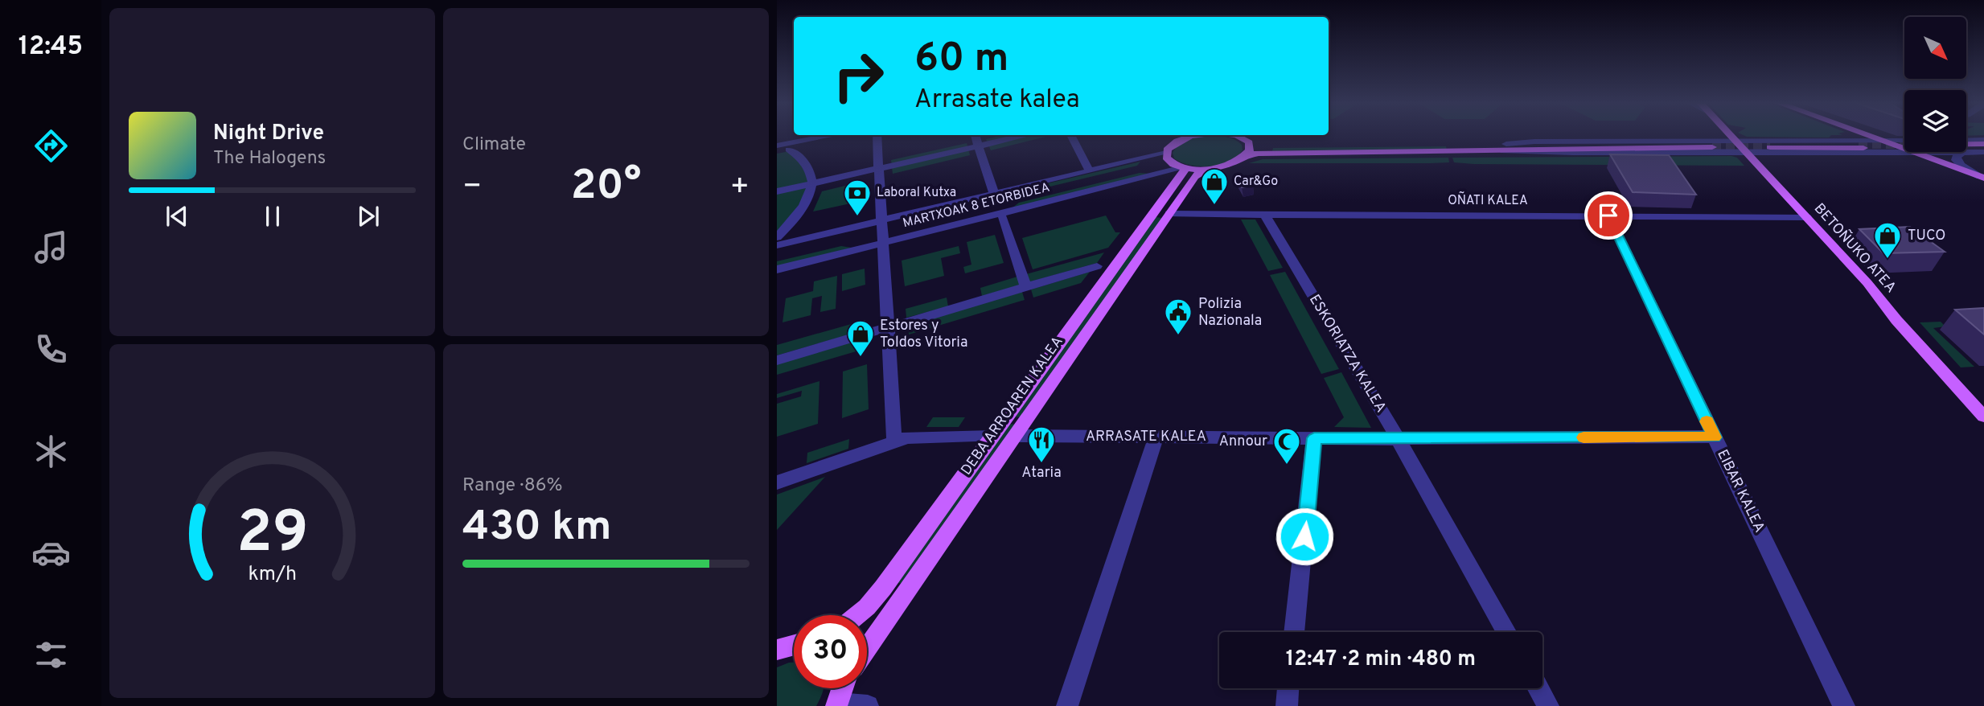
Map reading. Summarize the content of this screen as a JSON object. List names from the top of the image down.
{
  "streets": {
    "main road": ["BETOÑUKO ATEA", "DEBA ARROAREN KALEA"],
    "street": [
      "OÑATI KALEA",
      "MARTXOAK 8 ETORBIDEA",
      "ESKORIATZA KALEA",
      "ARRASATE KALEA",
      "EIBAR KALEA"
    ]
  },
  "crossings": [
    ["OÑATI KALEA", "BETOÑUKO ATEA"],
    ["OÑATI KALEA", "ESKORIATZA KALEA"],
    ["OÑATI KALEA", "DEBA ARROAREN KALEA"],
    ["OÑATI KALEA", "EIBAR KALEA"],
    ["MARTXOAK 8 ETORBIDEA", "DEBA ARROAREN KALEA"],
    ["ESKORIATZA KALEA", "ARRASATE KALEA"],
    ["DEBA ARROAREN KALEA", "ARRASATE KALEA"],
    ["ARRASATE KALEA", "EIBAR KALEA"]
  ],
  "places": {
    "shop": ["Car&Go", "TUCO", "Estores y Toldos Vitoria"],
    "bank": ["Laboral Kutxa"],
    "public building": ["Polizia Nazionala"],
    "restaurant": ["Ataria"],
    "mosque": ["Annour"]
  },
  "north": "bottom right",
  "page": {
    "tabs": "12:45",
    "tile": [
      "Climate",
      ["Range · 86%", "430 km"]
    ],
    "turn": ["60 m", "Arrasate kalea"],
    "song": ["Night Drive", "The Halogens"],
    "heat": ["−", "20°", "+"],
    "limit": "30",
    "trip": "12:47 · 2 min · 480 m",
    "gauge": ["29", "km/h"]
  }
}
